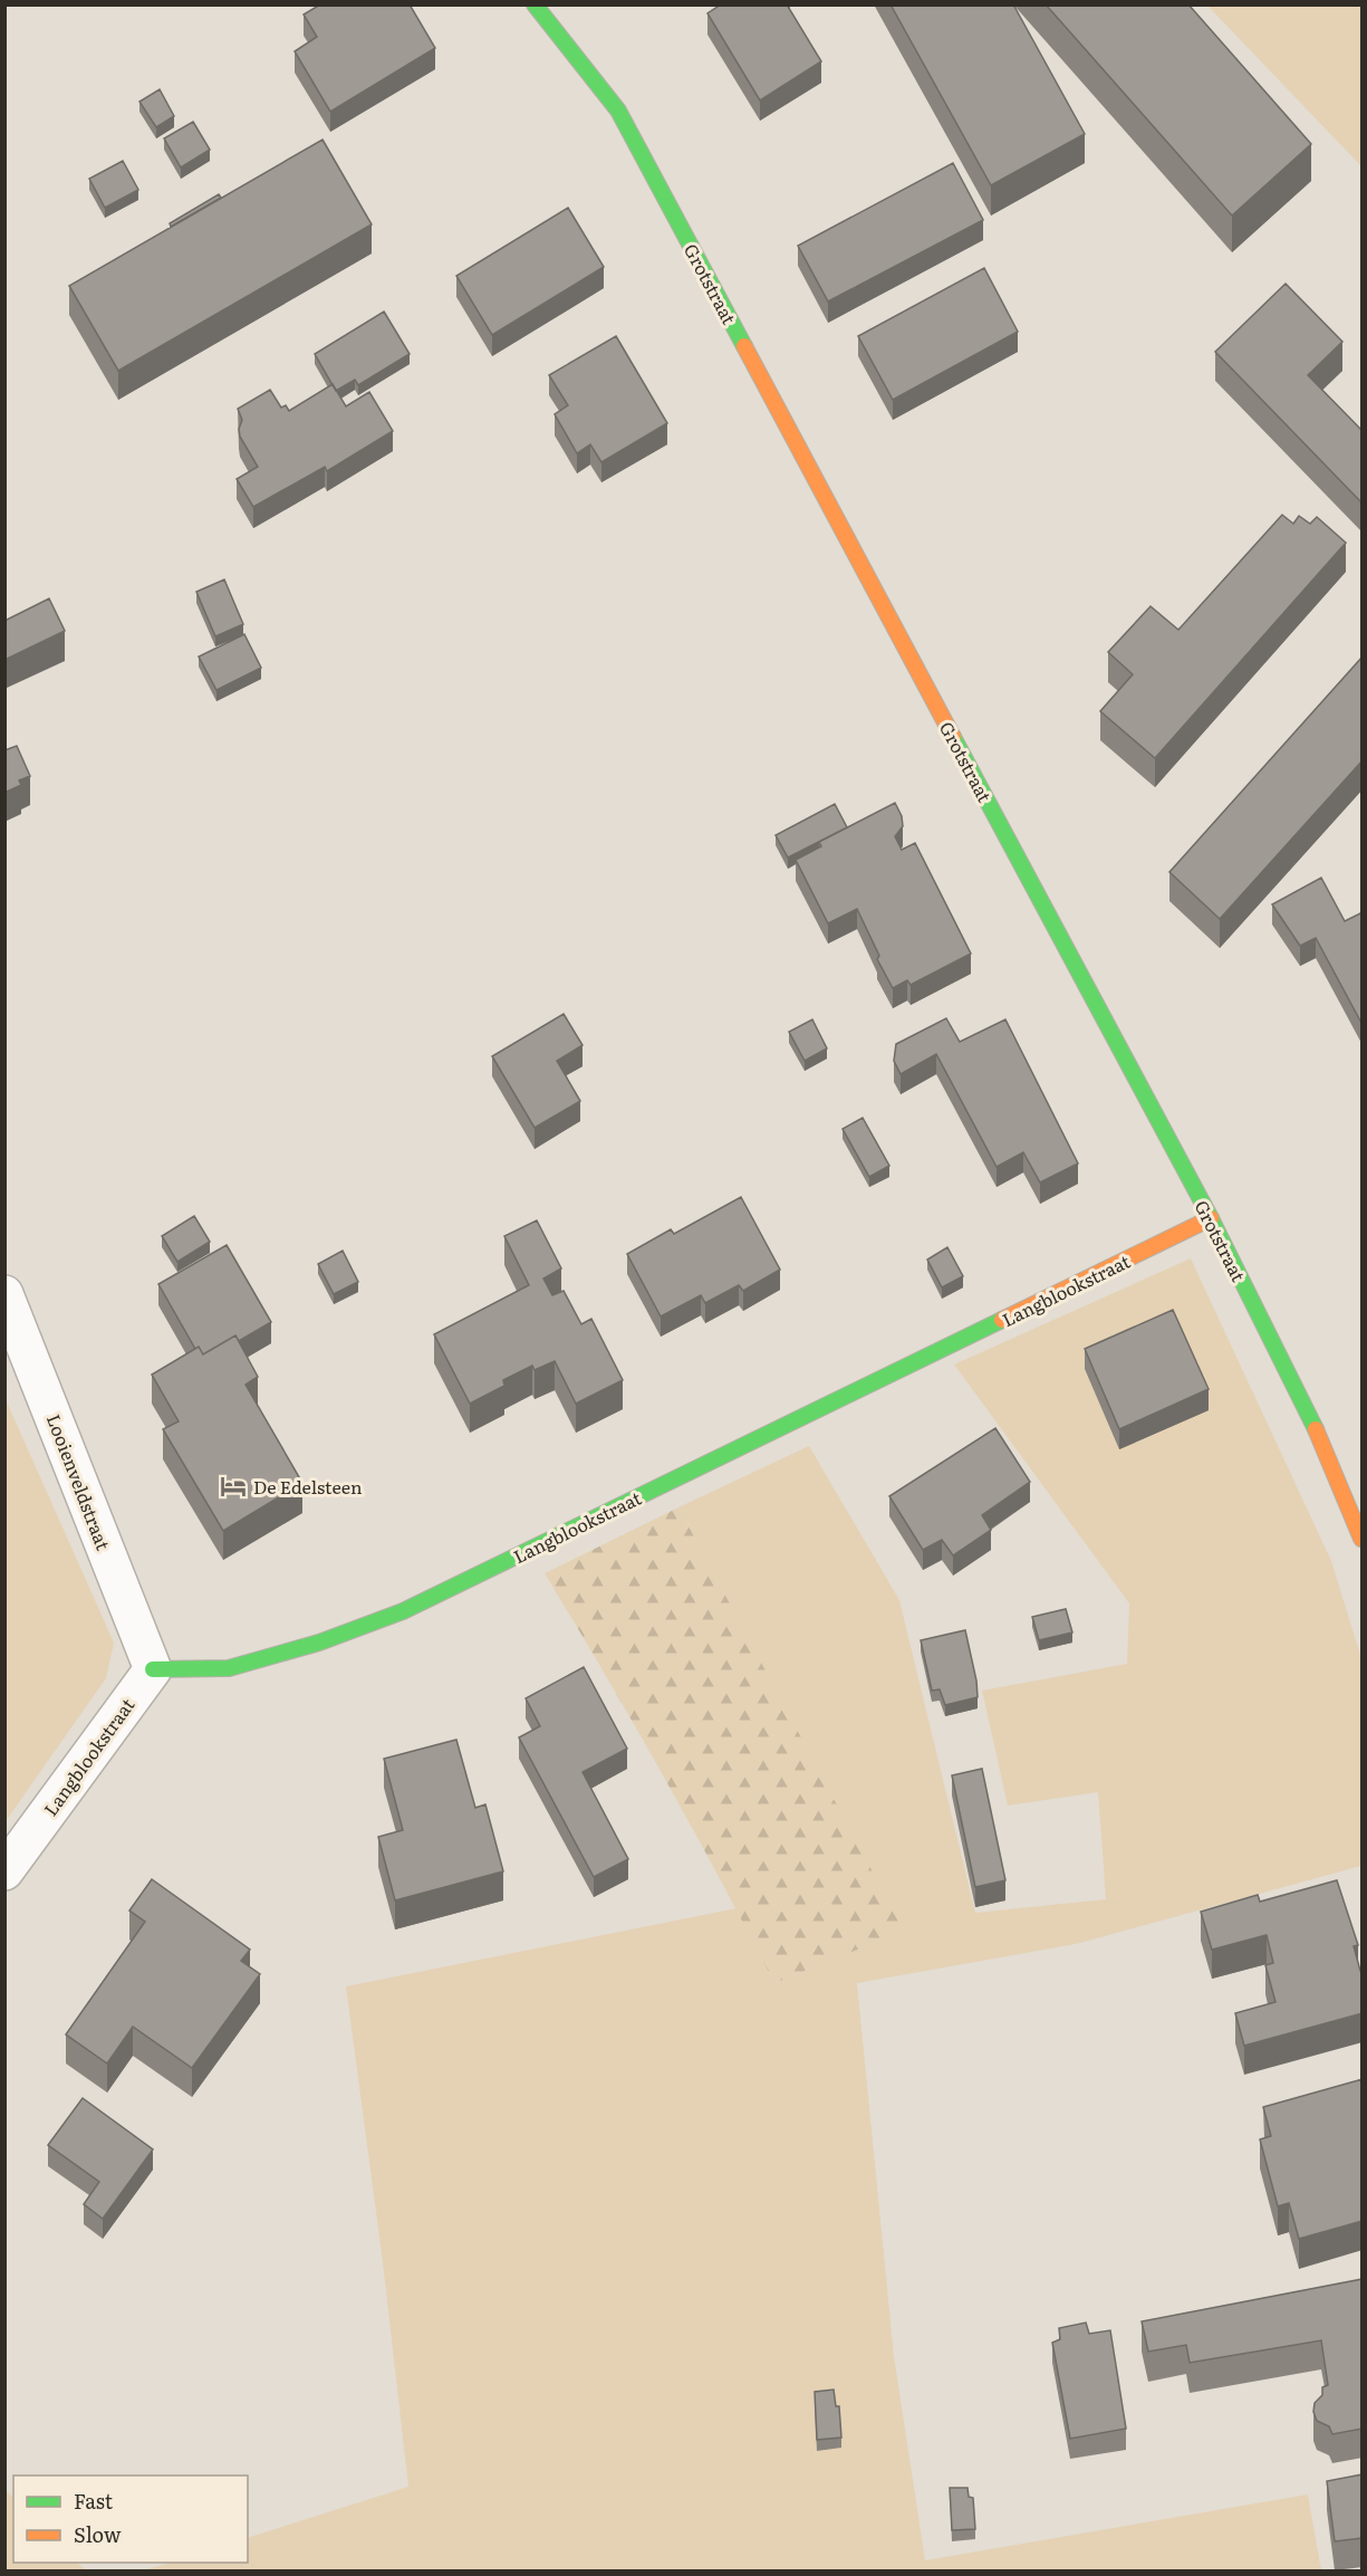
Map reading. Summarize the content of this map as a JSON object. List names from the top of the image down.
{
  "streets": {
    "street": ["Grotstraat", "Langblookstraat", "Looienveldstraat"]
  },
  "crossings": [
    ["Grotstraat", "Langblookstraat"],
    ["Langblookstraat", "Looienveldstraat"]
  ],
  "places": {
    "hotel": ["De Edelsteen"]
  },
  "legend": ["Fast", "Slow"]
}
